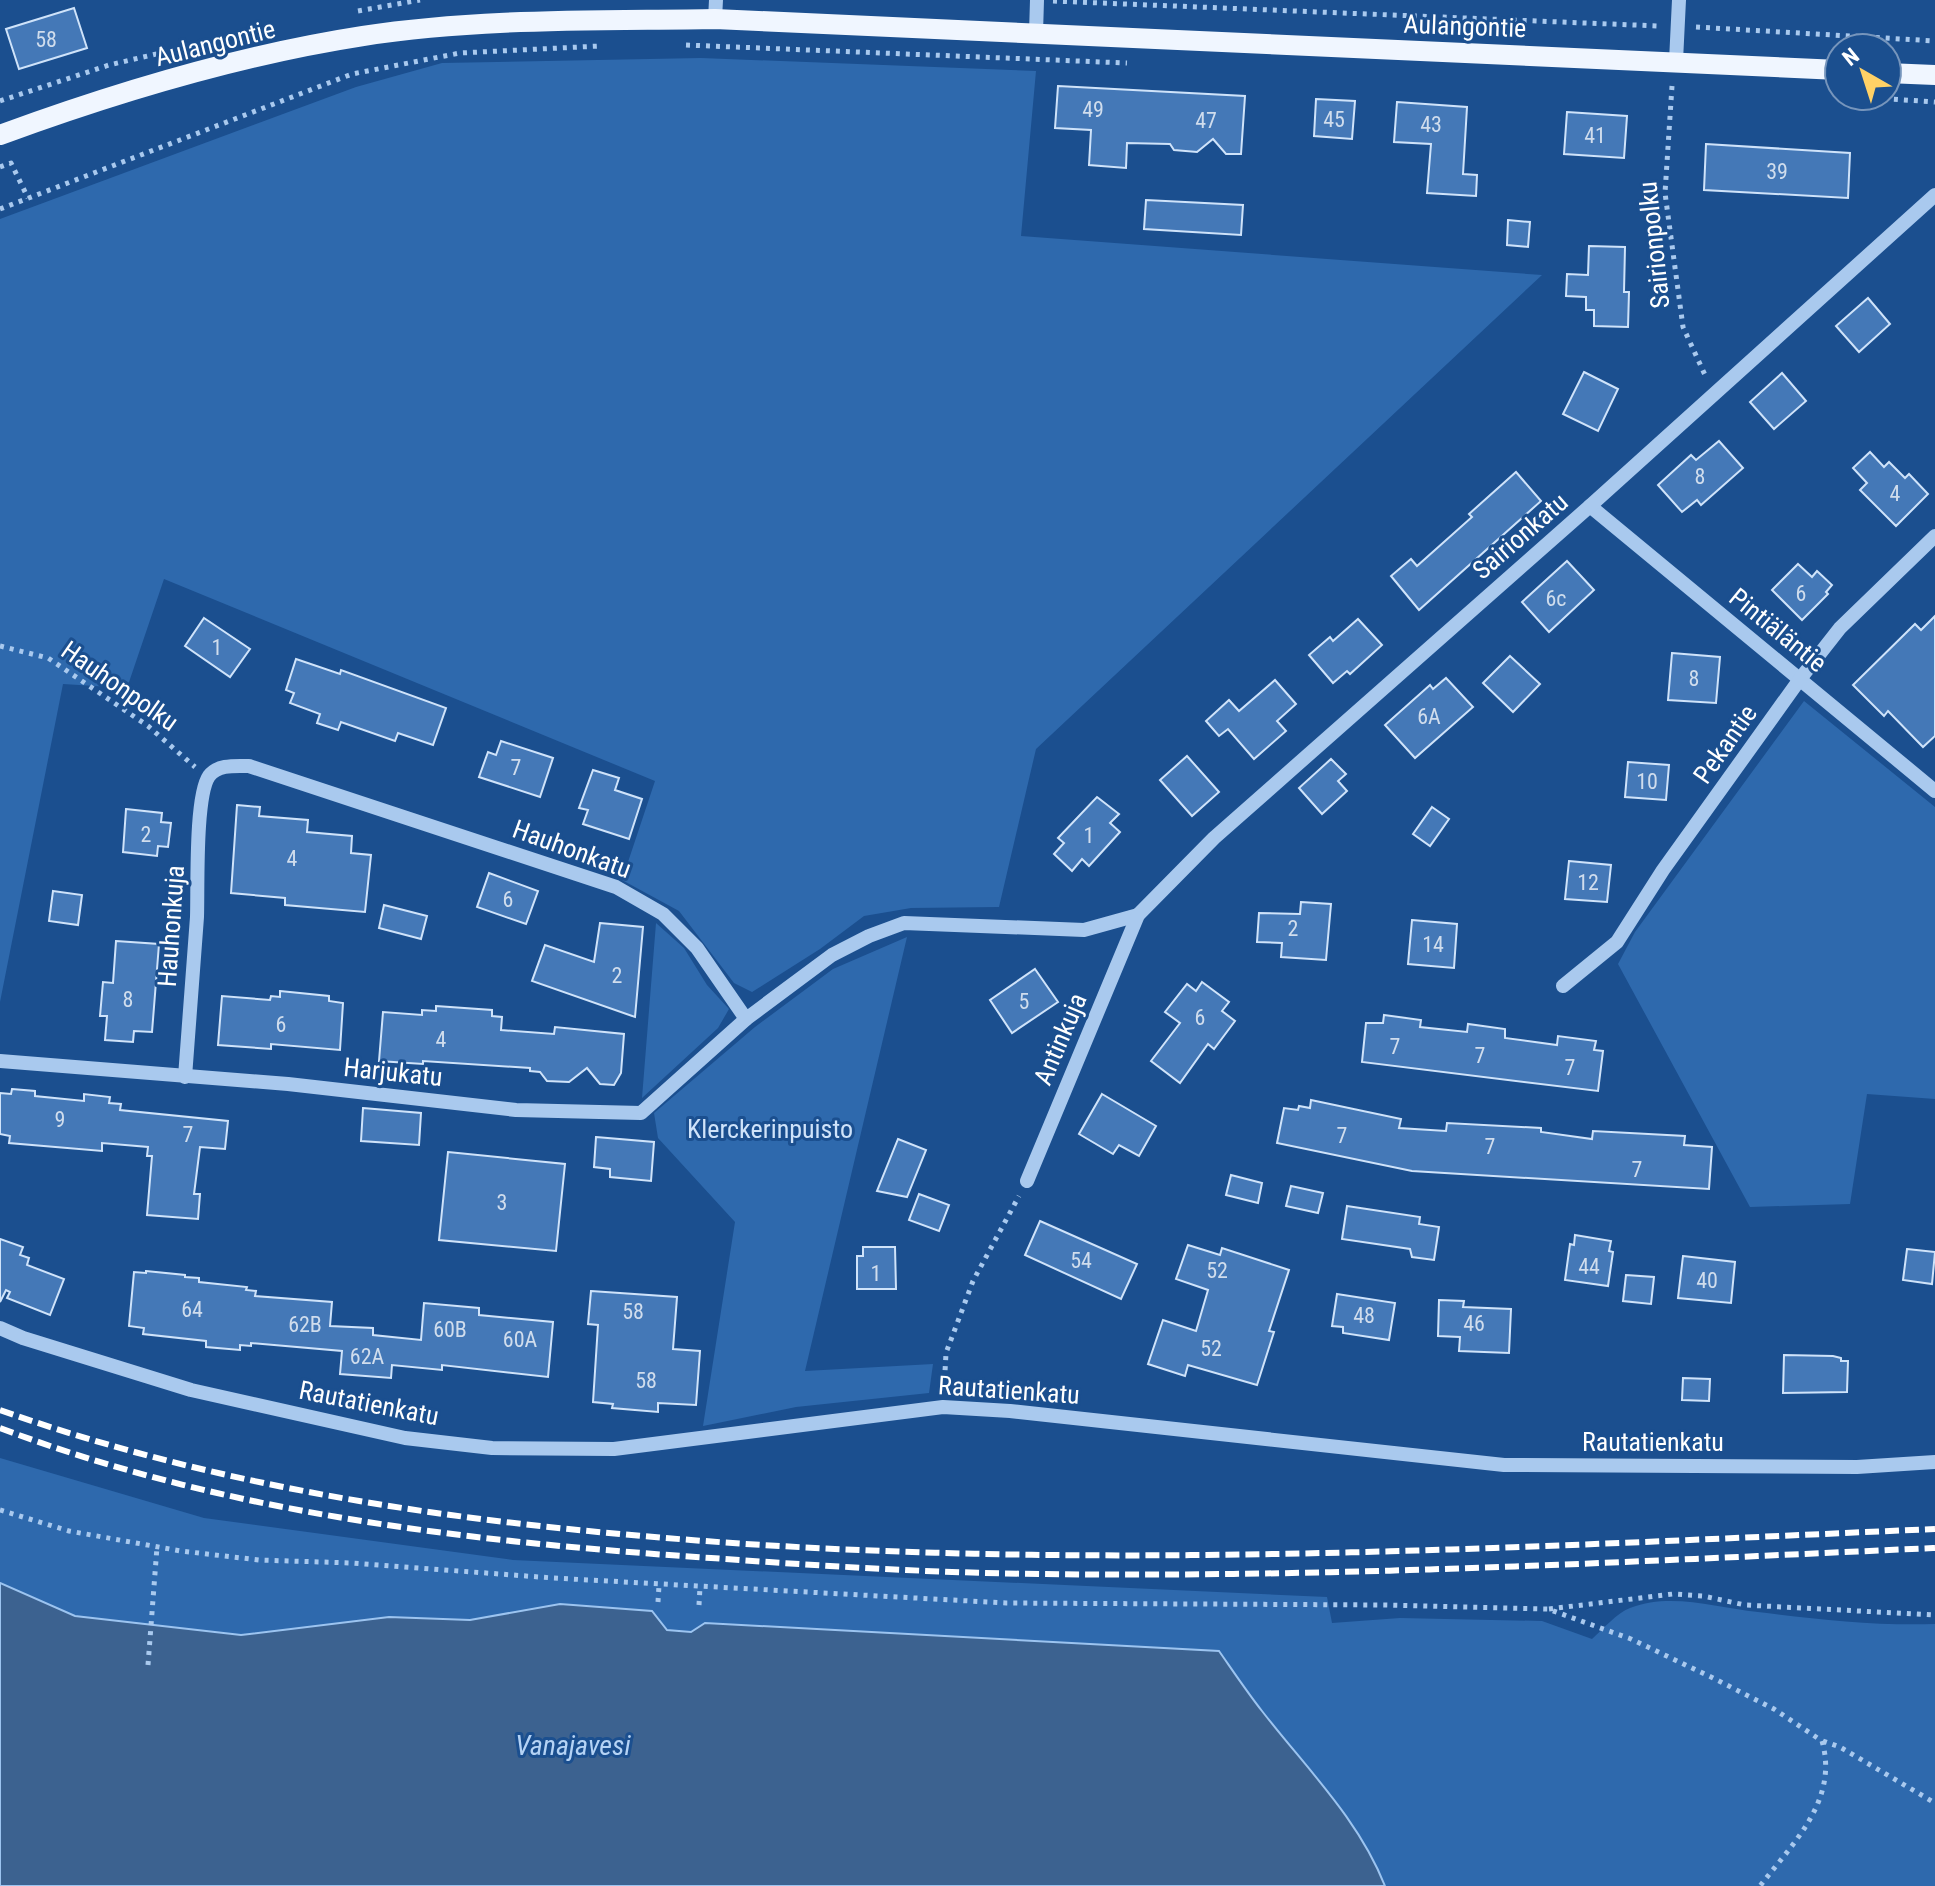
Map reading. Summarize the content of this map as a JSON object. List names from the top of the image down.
{
  "streets": {
    "main road": ["Aulangontie"],
    "street": [
      "Sairionkatu",
      "Pintiäläntie",
      "Pekantie",
      "Hauhonkatu",
      "Hauhonkuja",
      "Antinkuja",
      "Harjukatu",
      "Rautatienkatu"
    ],
    "path": ["Sairionpolku", "Hauhonpolku"]
  },
  "crossings": [
    ["Sairionpolku", "Sairionkatu"],
    ["Sairionkatu", "Pintiäläntie"],
    ["Sairionkatu", "Antinkuja"],
    ["Pintiäläntie", "Pekantie"],
    ["Hauhonpolku", "Hauhonkatu"],
    ["Hauhonpolku", "Hauhonkuja"],
    ["Hauhonkatu", "Hauhonkuja"],
    ["Hauhonkatu", "Harjukatu"],
    ["Hauhonkuja", "Harjukatu"]
  ],
  "water": ["Vanajavesi"],
  "parks": ["Klerckerinpuisto"],
  "house_numbers": [
    "58",
    "49",
    "45",
    "47",
    "43",
    "41",
    "39",
    "8",
    "4",
    "6",
    "6c",
    "1",
    "8",
    "6A",
    "7",
    "10",
    "2",
    "1",
    "4",
    "12",
    "6",
    "2",
    "14",
    "2",
    "8",
    "5",
    "6",
    "6",
    "4",
    "7",
    "7",
    "7",
    "9",
    "7",
    "7",
    "7",
    "7",
    "3",
    "54",
    "44",
    "52",
    "1",
    "40",
    "64",
    "58",
    "48",
    "46",
    "62B",
    "60B",
    "60A",
    "52",
    "62A",
    "58"
  ],
  "north": "top left"
}
